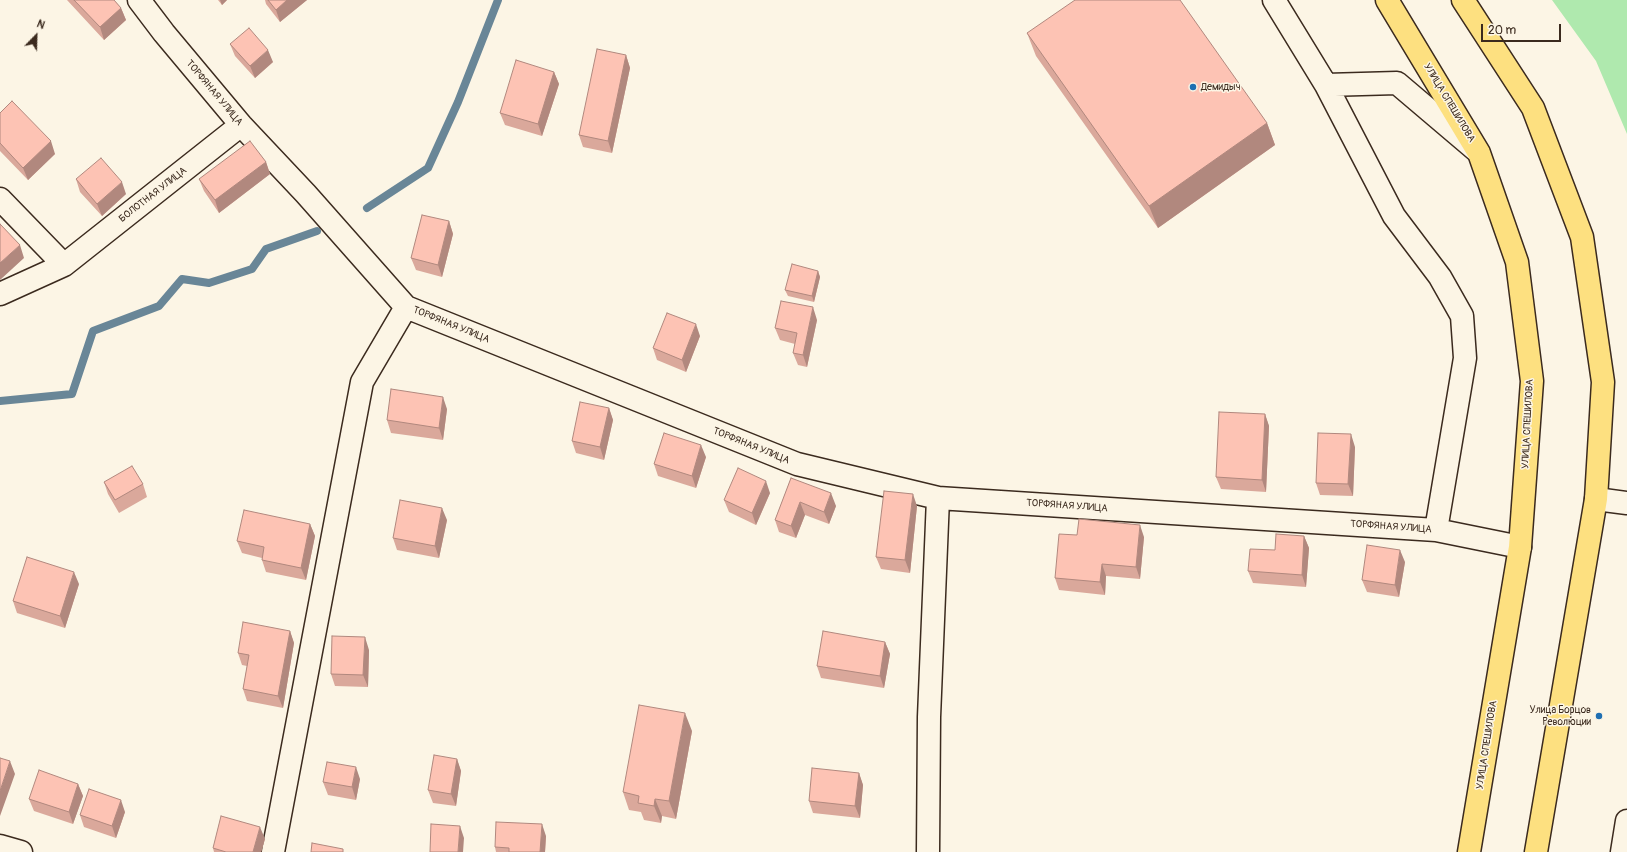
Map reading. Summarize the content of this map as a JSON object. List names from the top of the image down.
{
  "streets": {
    "main road": ["УЛИЦА СПЕШИЛОВА"],
    "street": ["ТОРФЯНАЯ УЛИЦА", "БОЛОТНАЯ УЛИЦА"]
  },
  "crossings": [
    ["ТОРФЯНАЯ УЛИЦА", "УЛИЦА СПЕШИЛОВА"],
    ["ТОРФЯНАЯ УЛИЦА", "БОЛОТНАЯ УЛИЦА"]
  ],
  "places": ["Демидыч", "Улица Борцов Революции"],
  "scale_bar": "20 m",
  "north": "top right"
}
